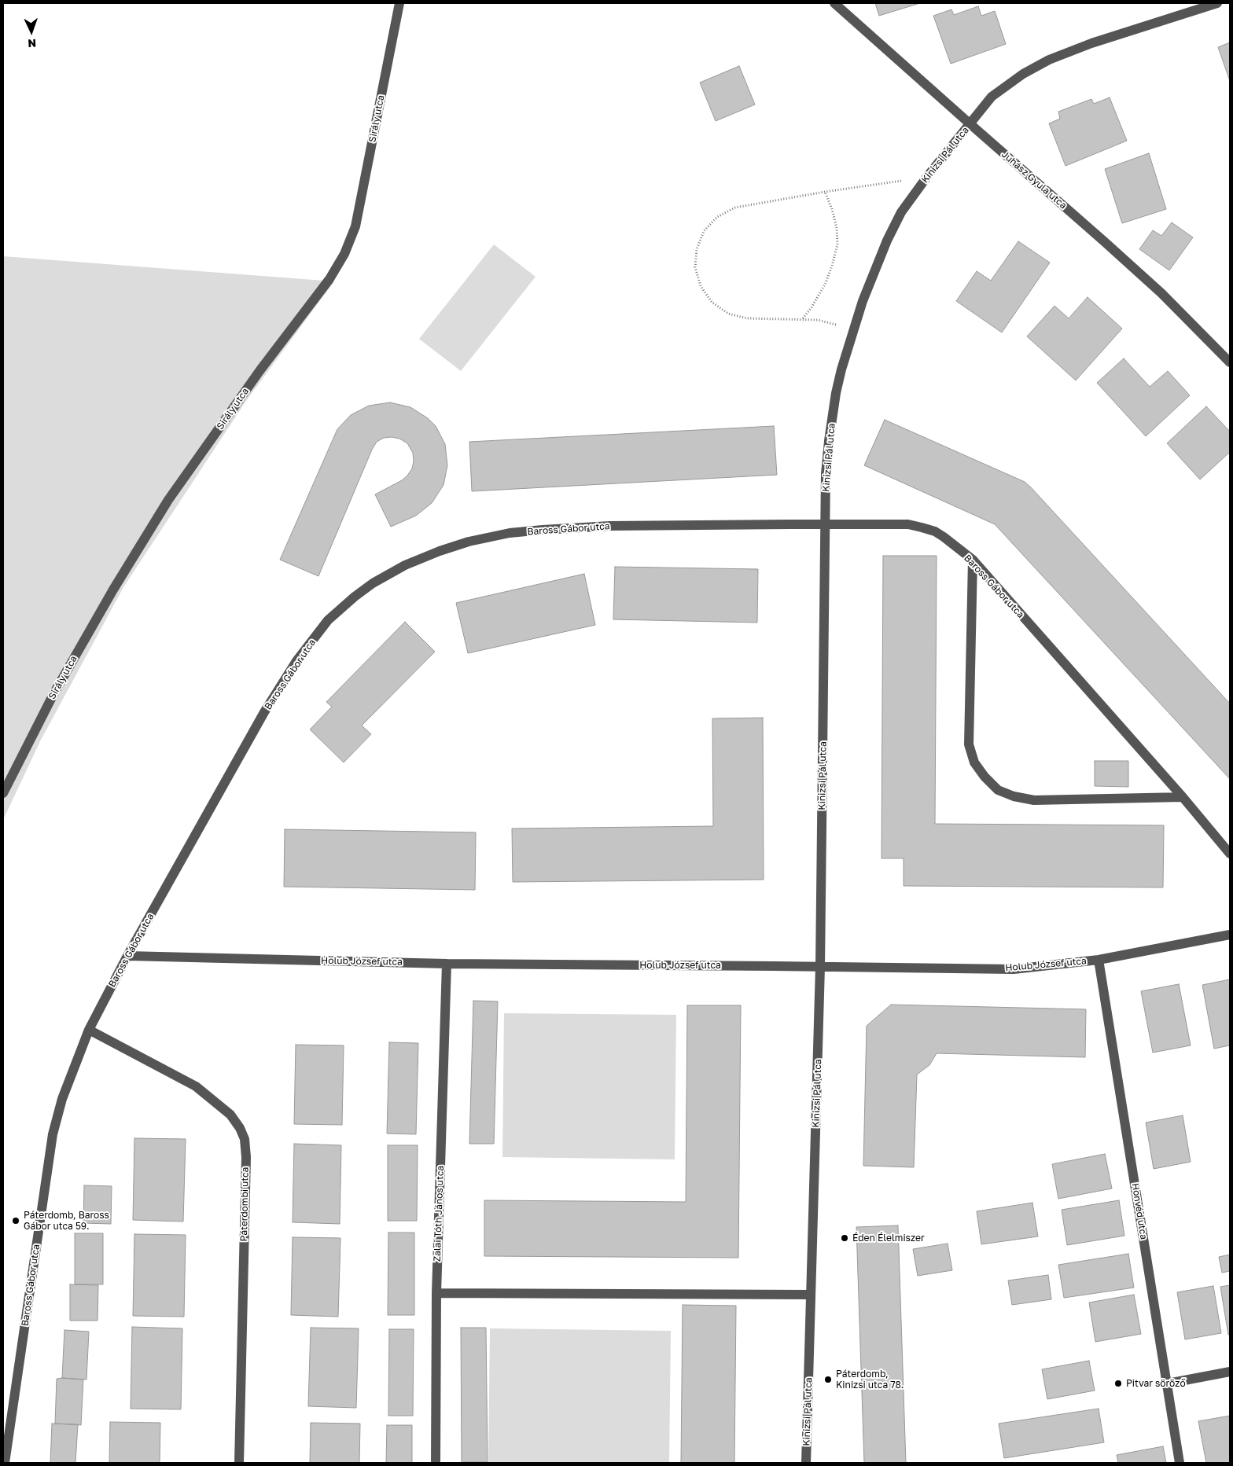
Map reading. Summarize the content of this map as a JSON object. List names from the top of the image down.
{
  "streets": {
    "street": [
      "Sirály utca",
      "Kinizsi Pál utca",
      "Juhász Gyula utca",
      "Baross Gábor utca",
      "Holub József utca",
      "Páterdombi utca",
      "Honvéd utca",
      "Zalai Tóth János utca"
    ]
  },
  "crossings": [
    ["Kinizsi Pál utca", "Juhász Gyula utca"],
    ["Kinizsi Pál utca", "Baross Gábor utca"],
    ["Kinizsi Pál utca", "Holub József utca"],
    ["Baross Gábor utca", "Holub József utca"],
    ["Baross Gábor utca", "Páterdombi utca"],
    ["Holub József utca", "Honvéd utca"],
    ["Holub József utca", "Zalai Tóth János utca"]
  ],
  "places": [
    "Páterdomb, Baross Gábor utca 59.",
    "Éden Élelmiszer",
    "Páterdomb, Kinizsi utca 78.",
    "Pitvar söröző"
  ],
  "north": "bottom"
}
